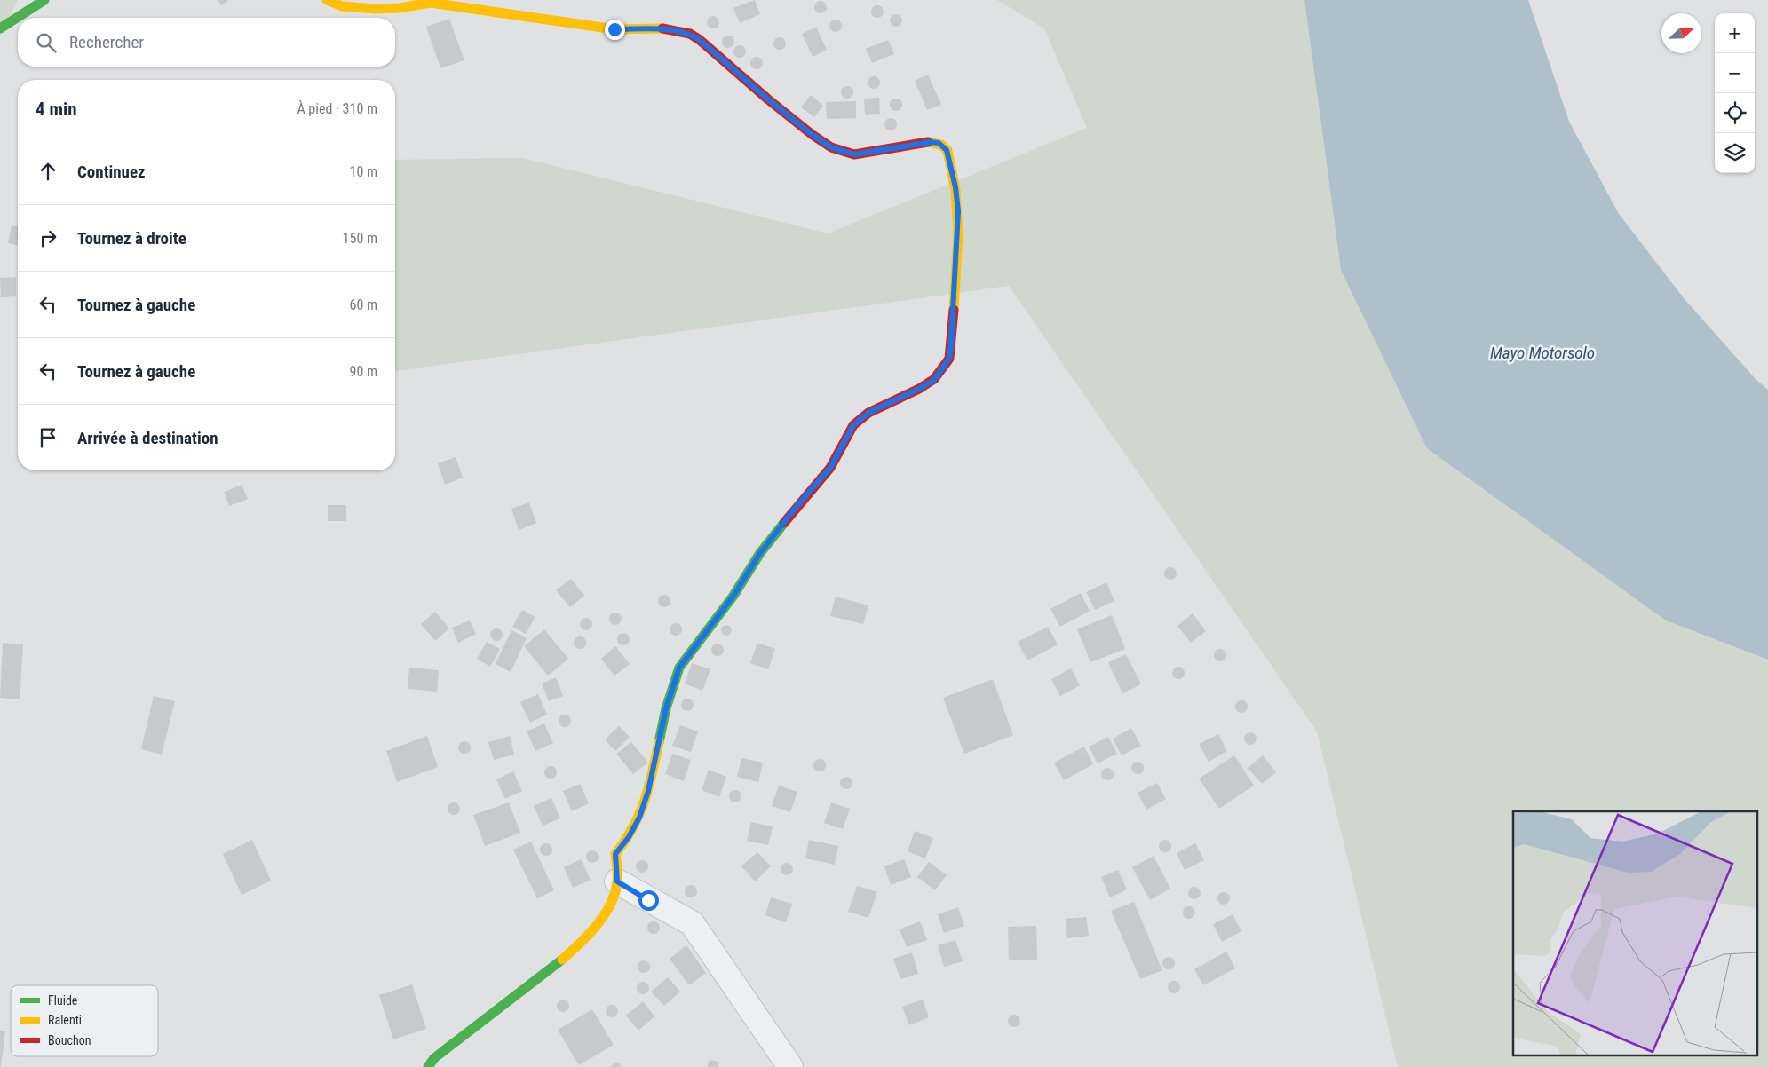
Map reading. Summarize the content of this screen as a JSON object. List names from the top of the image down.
{
  "water": ["Mayo Motorsolo"],
  "legend": ["Fluide", "Ralenti", "Bouchon"],
  "north": "top right",
  "page": {
    "map_buttons": ["+", "−"],
    "search": "Rechercher",
    "heading": ["4 min", "À pied · 310 m"],
    "list": [
      ["Continuez", "10 m"],
      ["Tournez à droite", "150 m"],
      ["Tournez à gauche", "60 m"],
      ["Tournez à gauche", "90 m"],
      "Arrivée à destination"
    ]
  }
}
